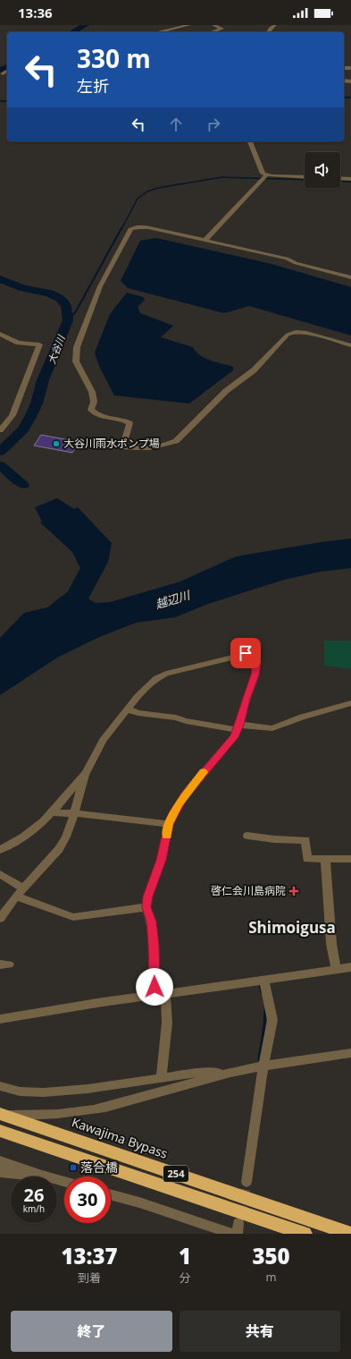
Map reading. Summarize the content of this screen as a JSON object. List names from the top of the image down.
{
  "streets": {
    "highway": ["Kawajima Bypass", "254"]
  },
  "districts": ["Shimoigusa"],
  "water": ["大谷川", "越辺川"],
  "places": {
    "other": ["大谷川雨水ポンプ場"],
    "health": ["啓仁会川島病院"],
    "transit": ["落合橋"]
  },
  "page": {
    "status": "13:36",
    "turn": ["330 m", "左折"],
    "speed": "26 km/h",
    "limit": "30",
    "eta": [
      "13:37",
      "到着",
      "1",
      "分",
      "350",
      "m"
    ],
    "buttons": ["終了", "共有"]
  }
}
